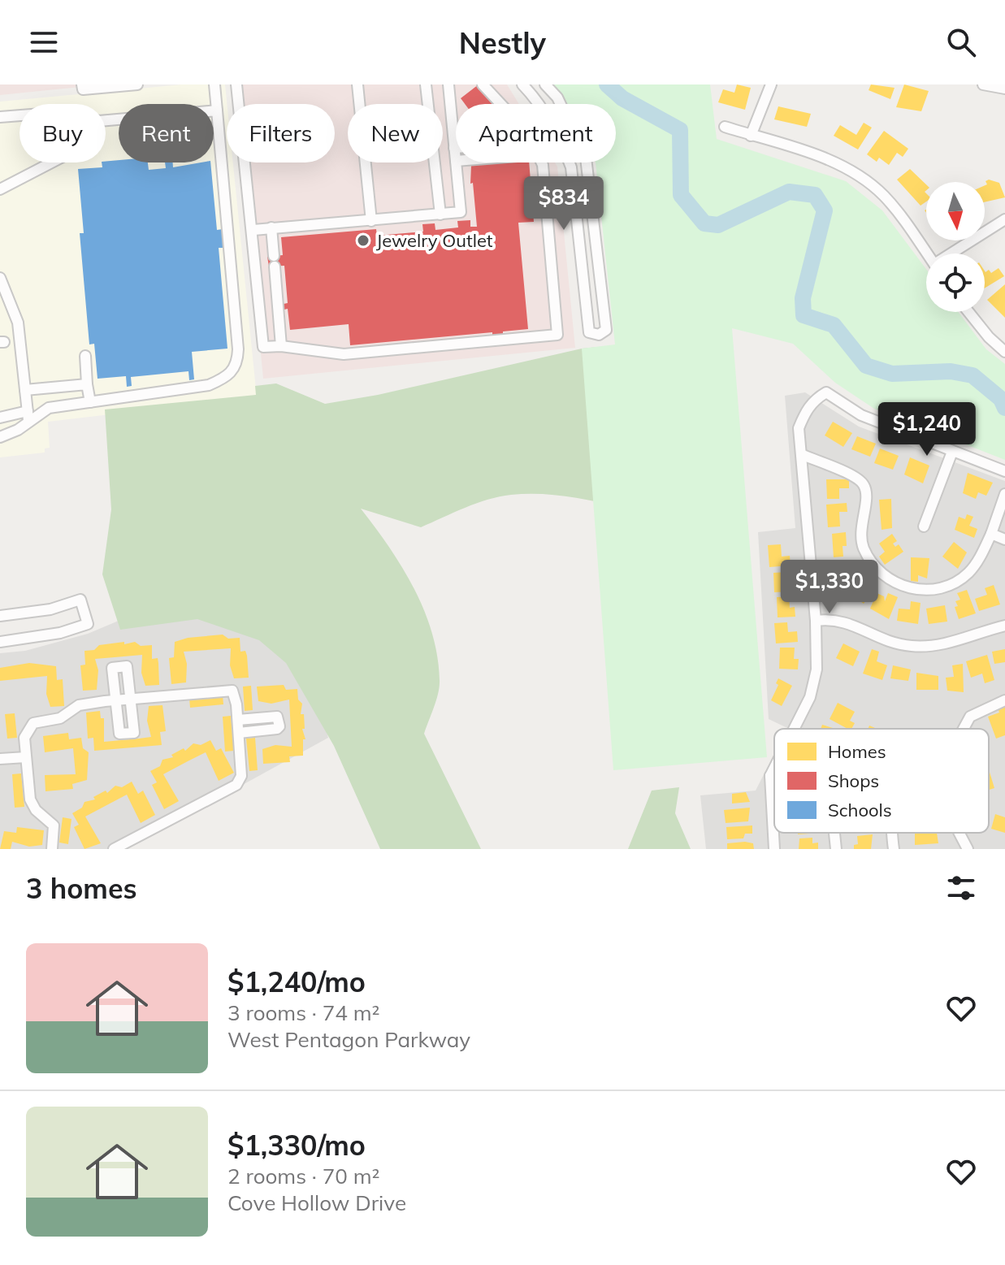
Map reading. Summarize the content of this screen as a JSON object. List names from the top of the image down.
{
  "places": ["Jewelry Outlet"],
  "legend": ["Homes", "Shops", "Schools"],
  "north": "bottom",
  "page": {
    "header": "Nestly",
    "chip": [
      "Buy",
      "Rent",
      "Filters",
      "New",
      "Apartment"
    ],
    "price": ["$834", "$1,240", "$1,330"],
    "heading": "3 homes",
    "list": [
      {
        "name": "$1,240/mo",
        "note": "3 rooms · 74 m² · West Pentagon Parkway"
      },
      {
        "name": "$1,330/mo",
        "note": "2 rooms · 70 m² · Cove Hollow Drive"
      }
    ]
  }
}
